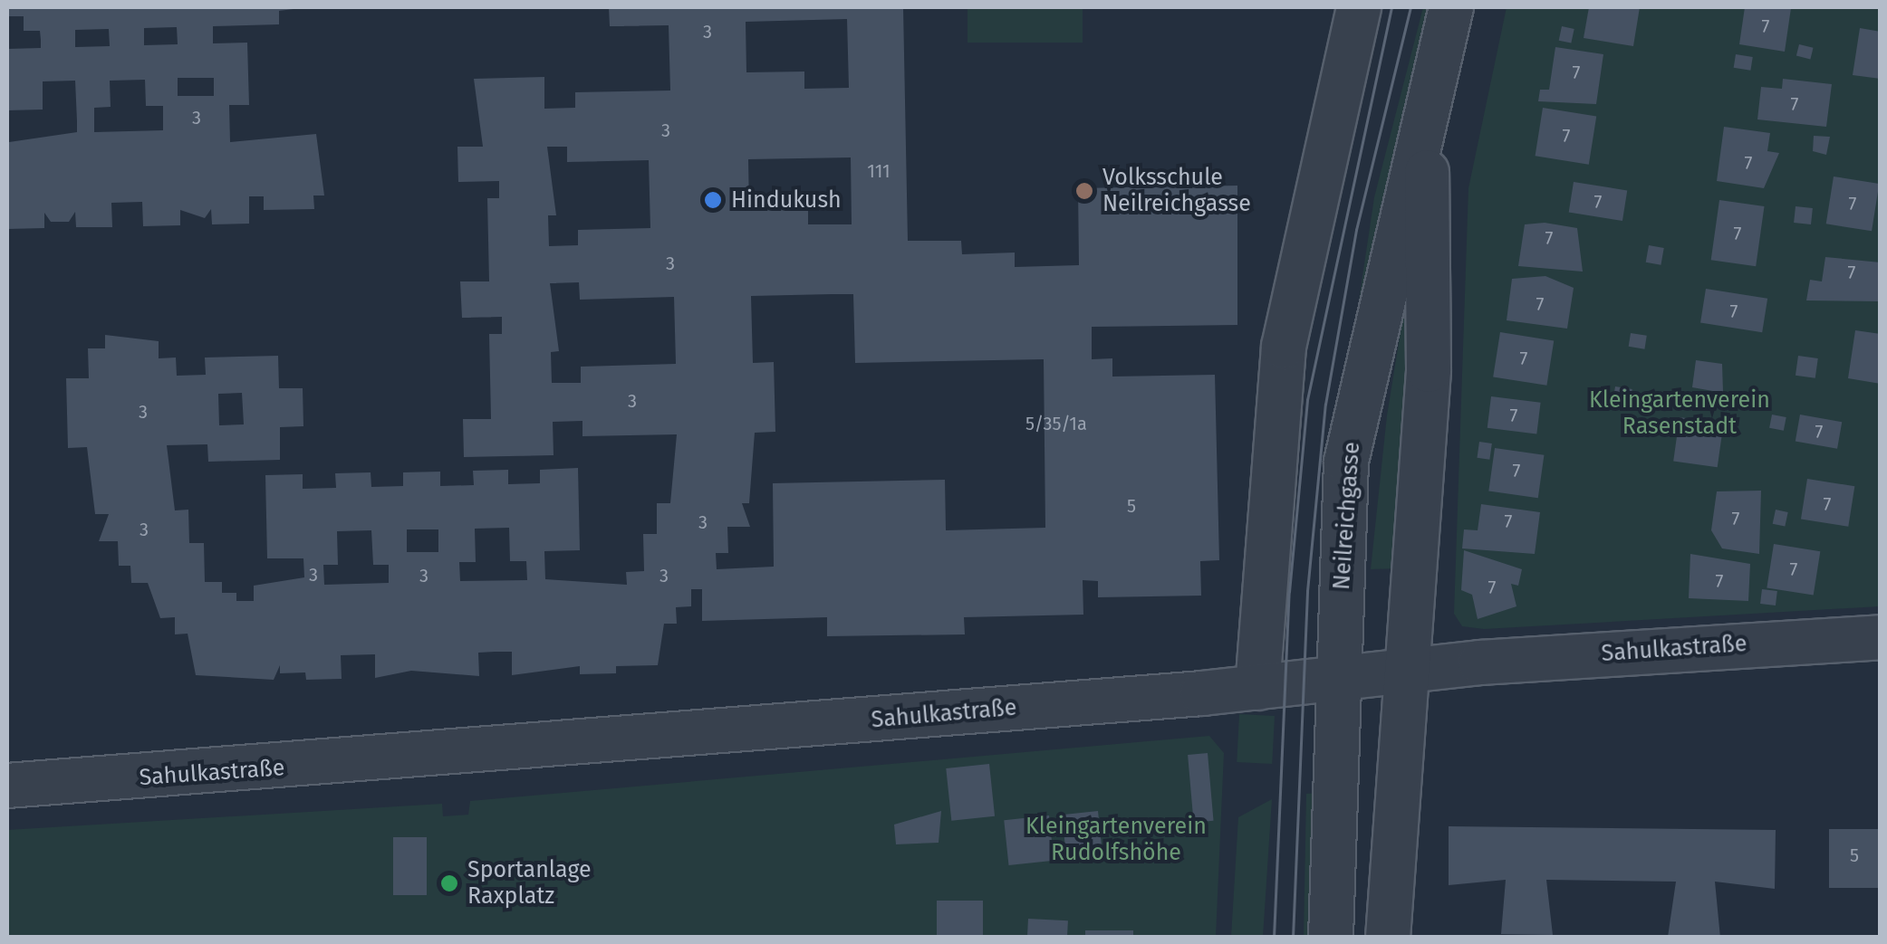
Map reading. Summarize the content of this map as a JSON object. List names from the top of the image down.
{
  "streets": {
    "street": ["Neilreichgasse", "Sahulkastraße"]
  },
  "crossings": [
    ["Neilreichgasse", "Sahulkastraße"]
  ],
  "parks": ["Kleingartenverein Rasenstadt", "Kleingartenverein Rudolfshöhe"],
  "places": ["Volksschule Neilreichgasse", "Hindukush", "Sportanlage Raxplatz"],
  "house_numbers": [
    "7",
    "3",
    "7",
    "7",
    "3",
    "3",
    "7",
    "7",
    "111",
    "7",
    "7",
    "7",
    "7",
    "3",
    "7",
    "7",
    "7",
    "7",
    "3",
    "3",
    "7",
    "5/35/1a",
    "7",
    "7",
    "7",
    "5",
    "7",
    "7",
    "3",
    "3",
    "7",
    "3",
    "3",
    "3",
    "7",
    "7",
    "5"
  ]
}
